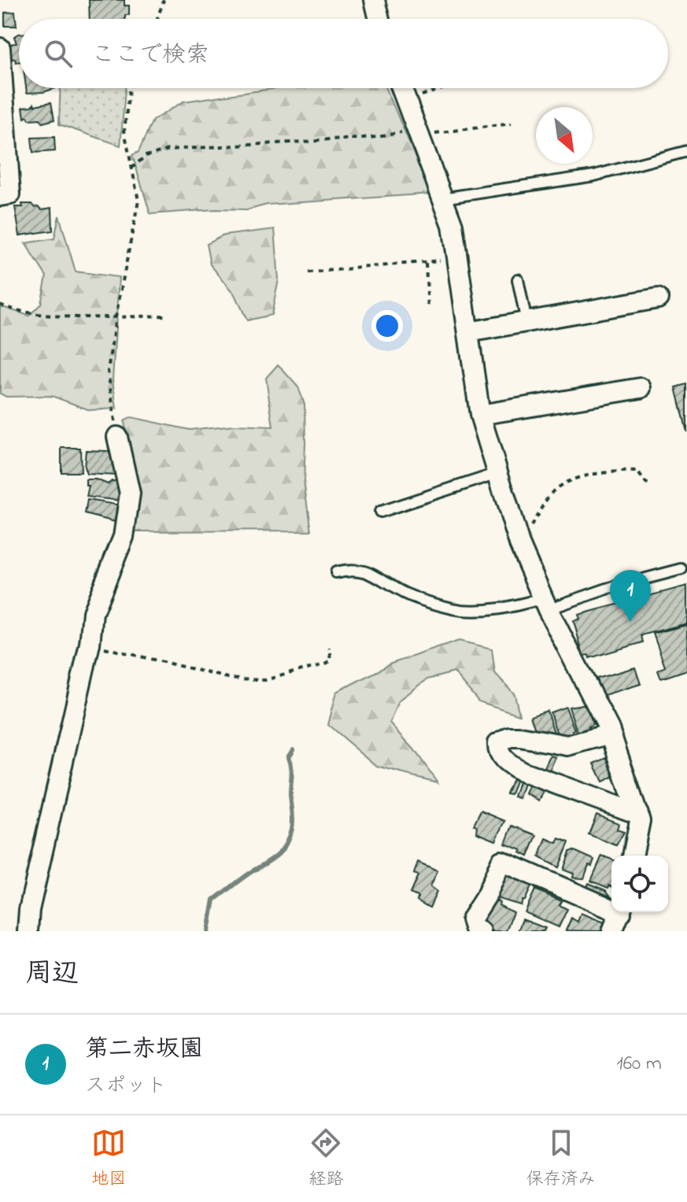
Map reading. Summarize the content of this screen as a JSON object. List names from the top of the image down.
{
  "north": "bottom right",
  "page": {
    "search": "ここで検索",
    "pins": "1",
    "heading": "周辺",
    "list": [
      {
        "mark": "1",
        "name": "第二赤坂園",
        "note": "スポット",
        "value": "160 m"
      }
    ],
    "nav": ["地図", "経路", "保存済み"]
  }
}
